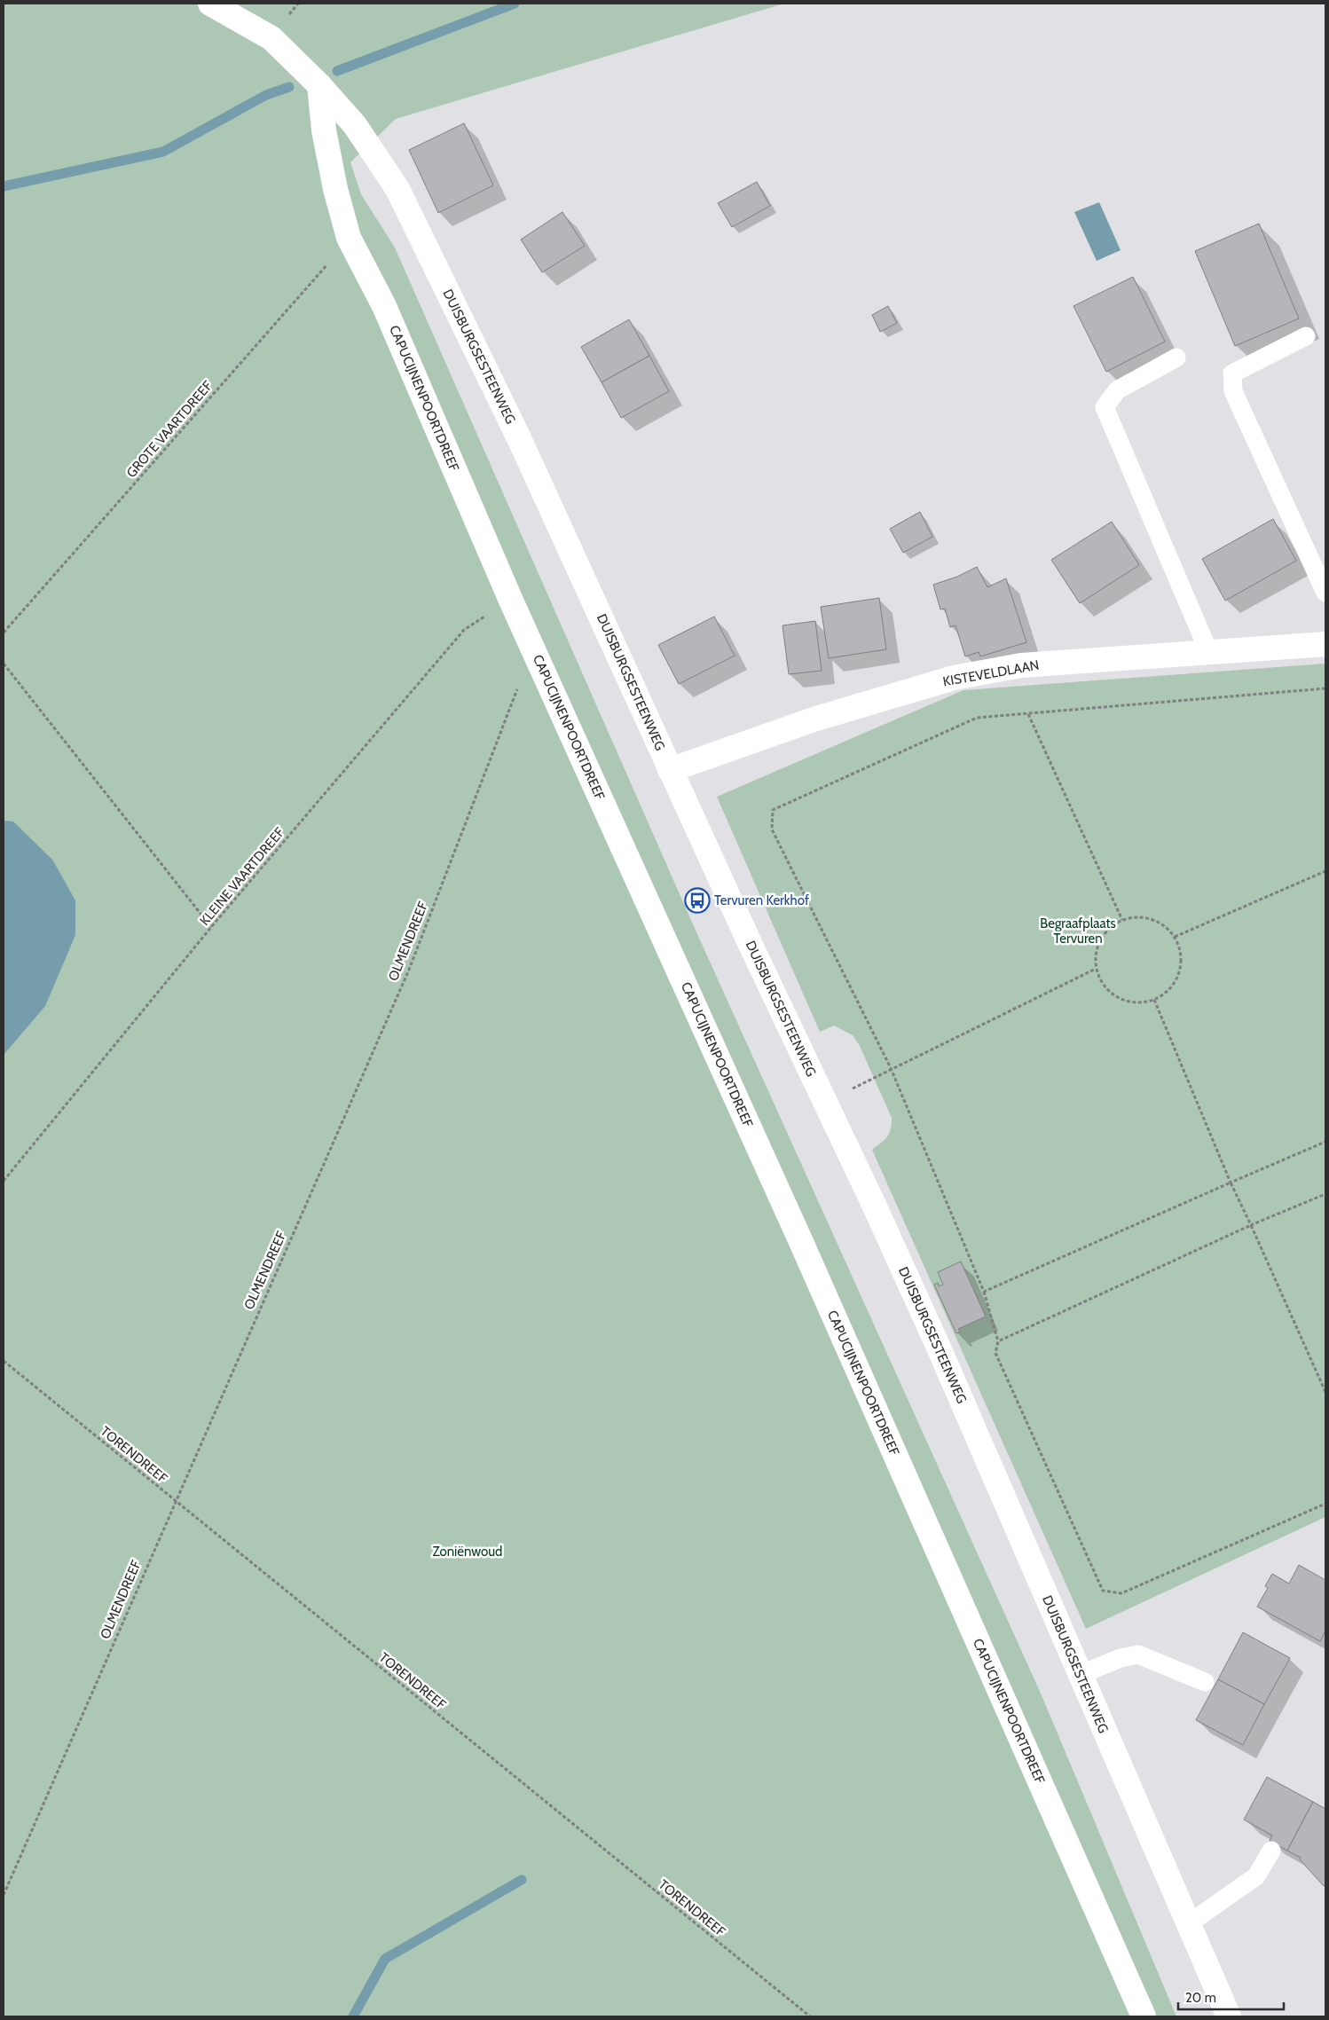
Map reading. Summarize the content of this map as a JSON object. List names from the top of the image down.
{
  "streets": {
    "street": ["DUISBURGSESTEENWEG", "CAPUCIJNENPOORTDREEF", "KISTEVELDLAAN"],
    "path": [
      "GROTE VAARTDREEF",
      "KLEINE VAARTDREEF",
      "OLMENDREEF",
      "TORENDREEF"
    ]
  },
  "crossings": [
    ["DUISBURGSESTEENWEG", "CAPUCIJNENPOORTDREEF"],
    ["DUISBURGSESTEENWEG", "KISTEVELDLAAN"],
    ["CAPUCIJNENPOORTDREEF", "GROTE VAARTDREEF"],
    ["CAPUCIJNENPOORTDREEF", "KLEINE VAARTDREEF"],
    ["CAPUCIJNENPOORTDREEF", "OLMENDREEF"],
    ["OLMENDREEF", "TORENDREEF"]
  ],
  "parks": ["Begraafplaats Tervuren", "Zoniënwoud"],
  "places": {
    "bus stop": ["Tervuren Kerkhof"]
  },
  "scale_bar": "20 m"
}
